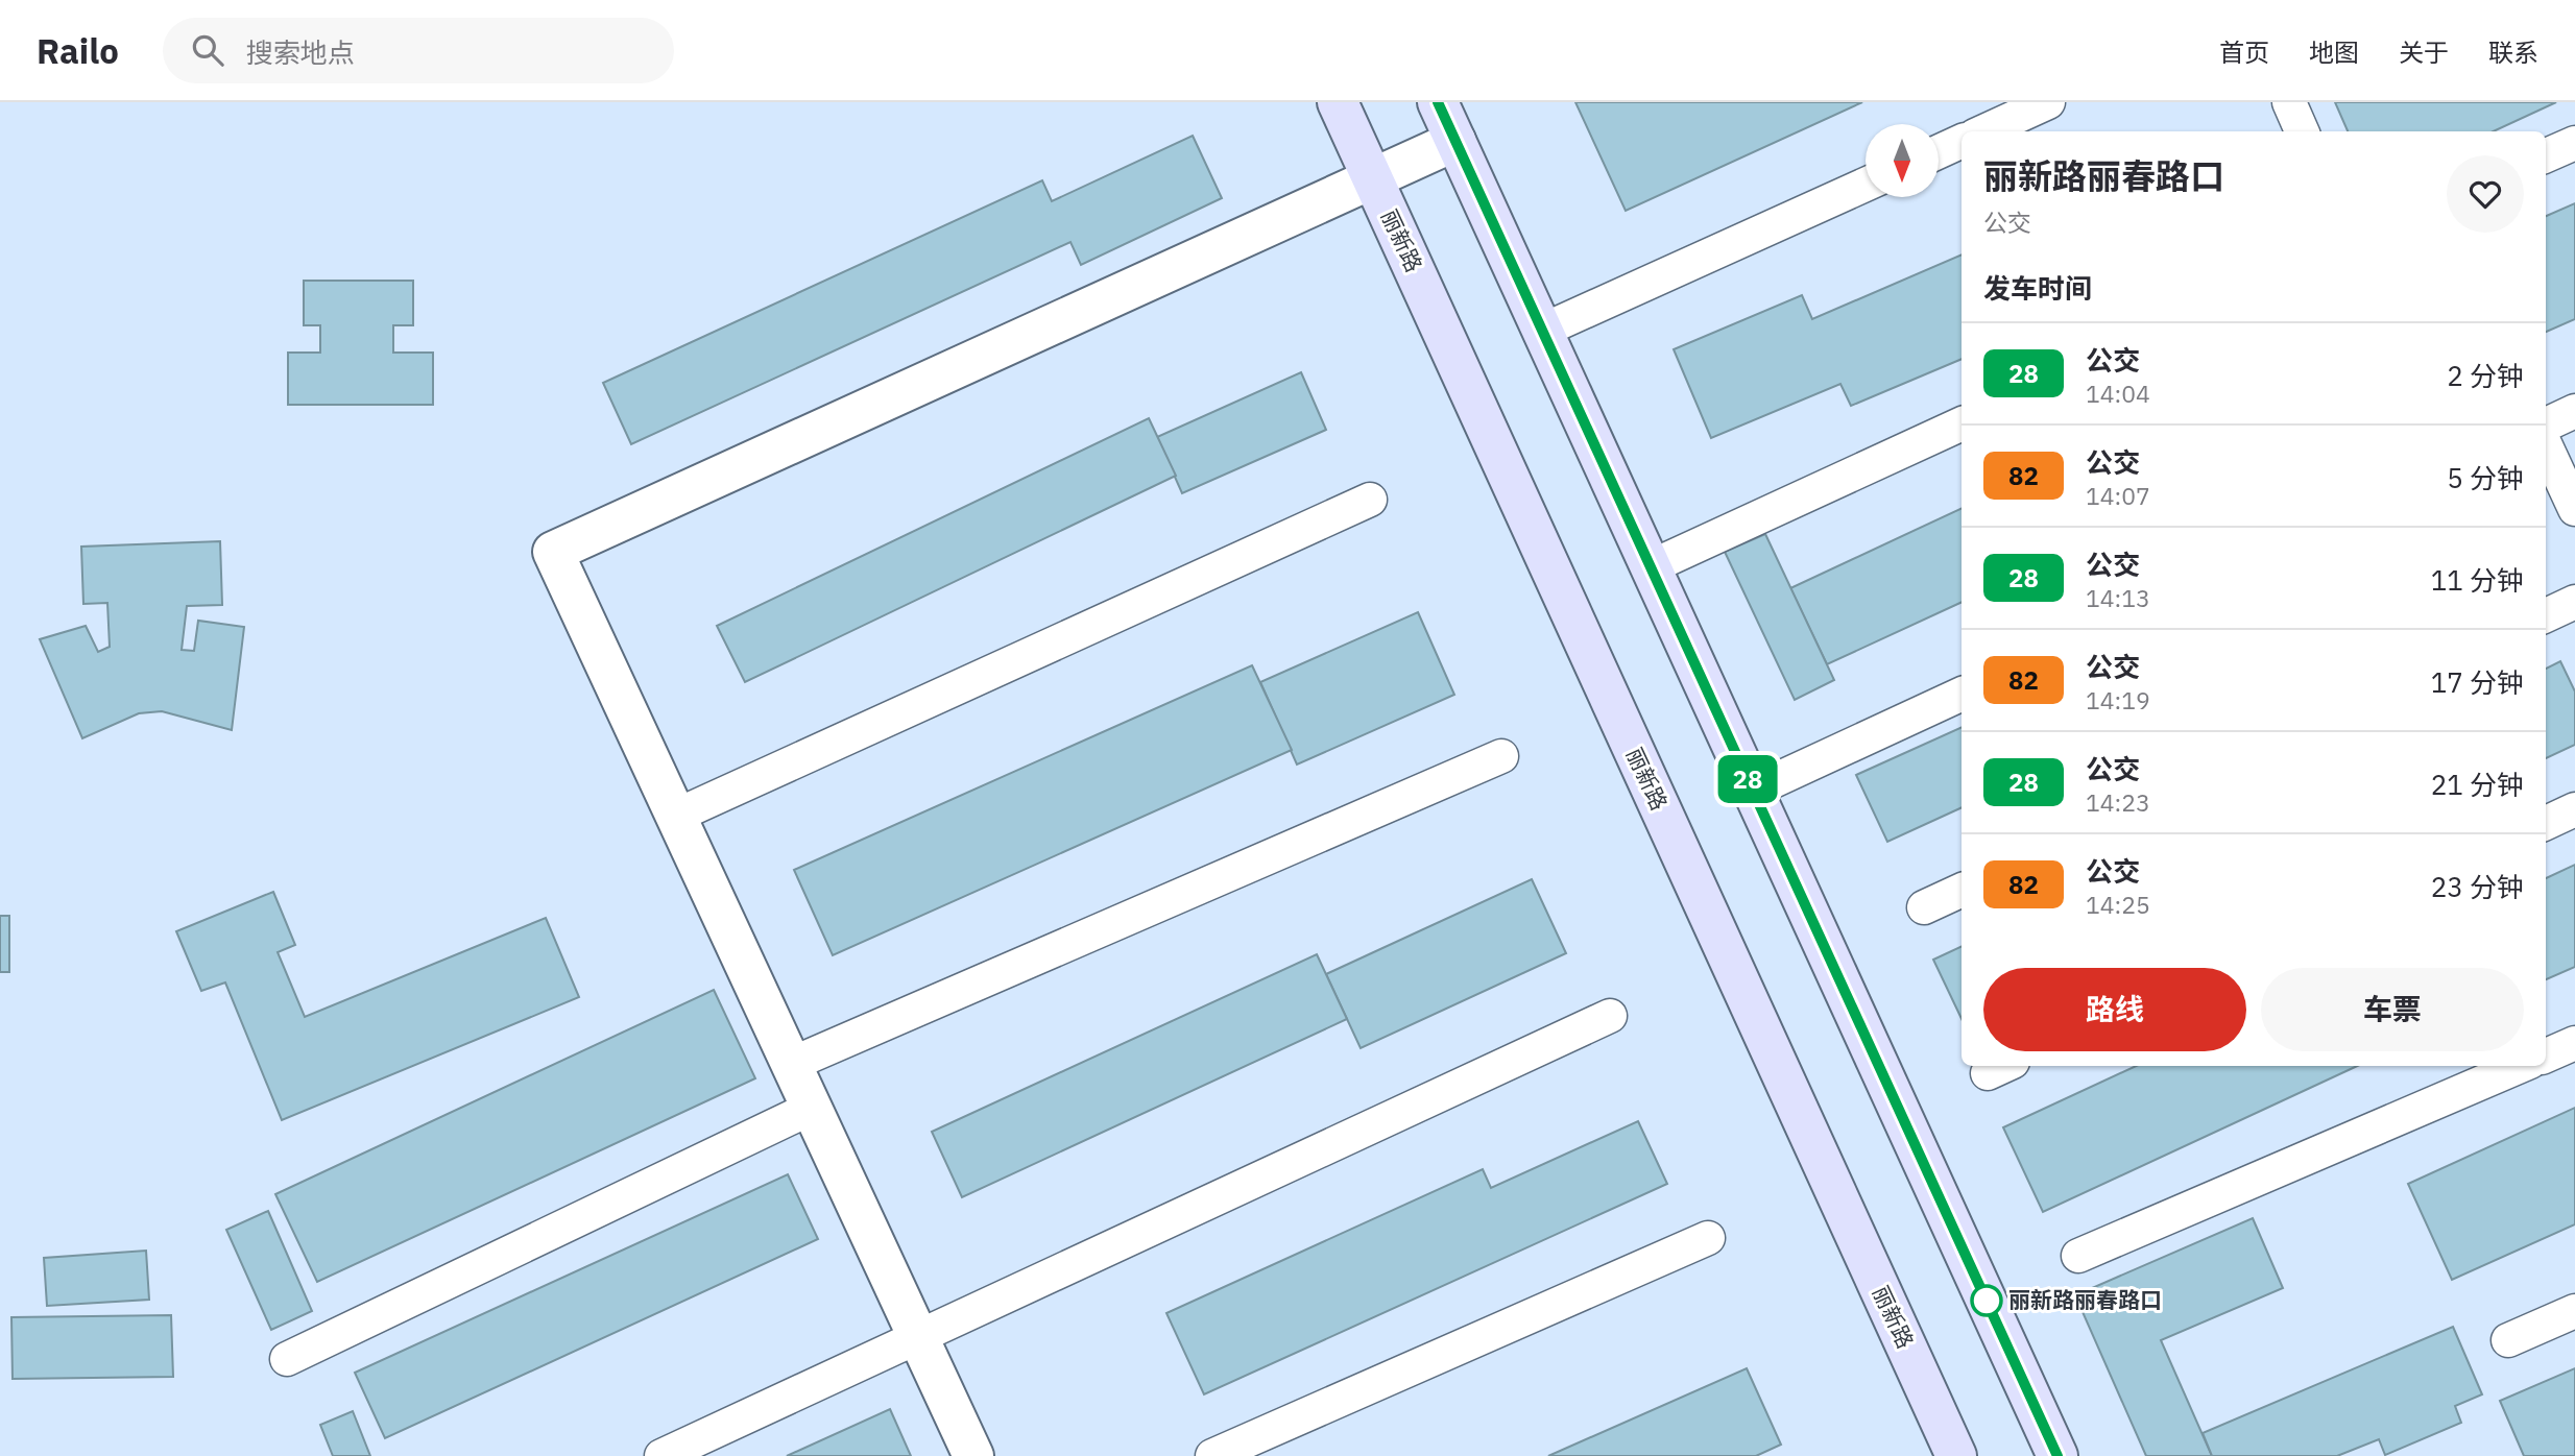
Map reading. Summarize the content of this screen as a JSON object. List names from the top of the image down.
{
  "streets": {
    "main road": ["丽新路"]
  },
  "places": ["丽新路丽春路口"],
  "lines": ["bus line 28"],
  "north": "bottom",
  "page": {
    "header": "Railo",
    "search": "搜索地点",
    "nav": [
      "首页",
      "地图",
      "关于",
      "联系"
    ],
    "on_map": "28",
    "heading": [
      ["丽新路丽春路口", "公交"],
      "发车时间"
    ],
    "list": [
      {
        "mark": "28",
        "name": "公交",
        "note": "14:04",
        "value": "2 分钟"
      },
      {
        "mark": "82",
        "name": "公交",
        "note": "14:07",
        "value": "5 分钟"
      },
      {
        "mark": "28",
        "name": "公交",
        "note": "14:13",
        "value": "11 分钟"
      },
      {
        "mark": "82",
        "name": "公交",
        "note": "14:19",
        "value": "17 分钟"
      },
      {
        "mark": "28",
        "name": "公交",
        "note": "14:23",
        "value": "21 分钟"
      },
      {
        "mark": "82",
        "name": "公交",
        "note": "14:25",
        "value": "23 分钟"
      }
    ],
    "buttons": ["路线", "车票"]
  }
}
